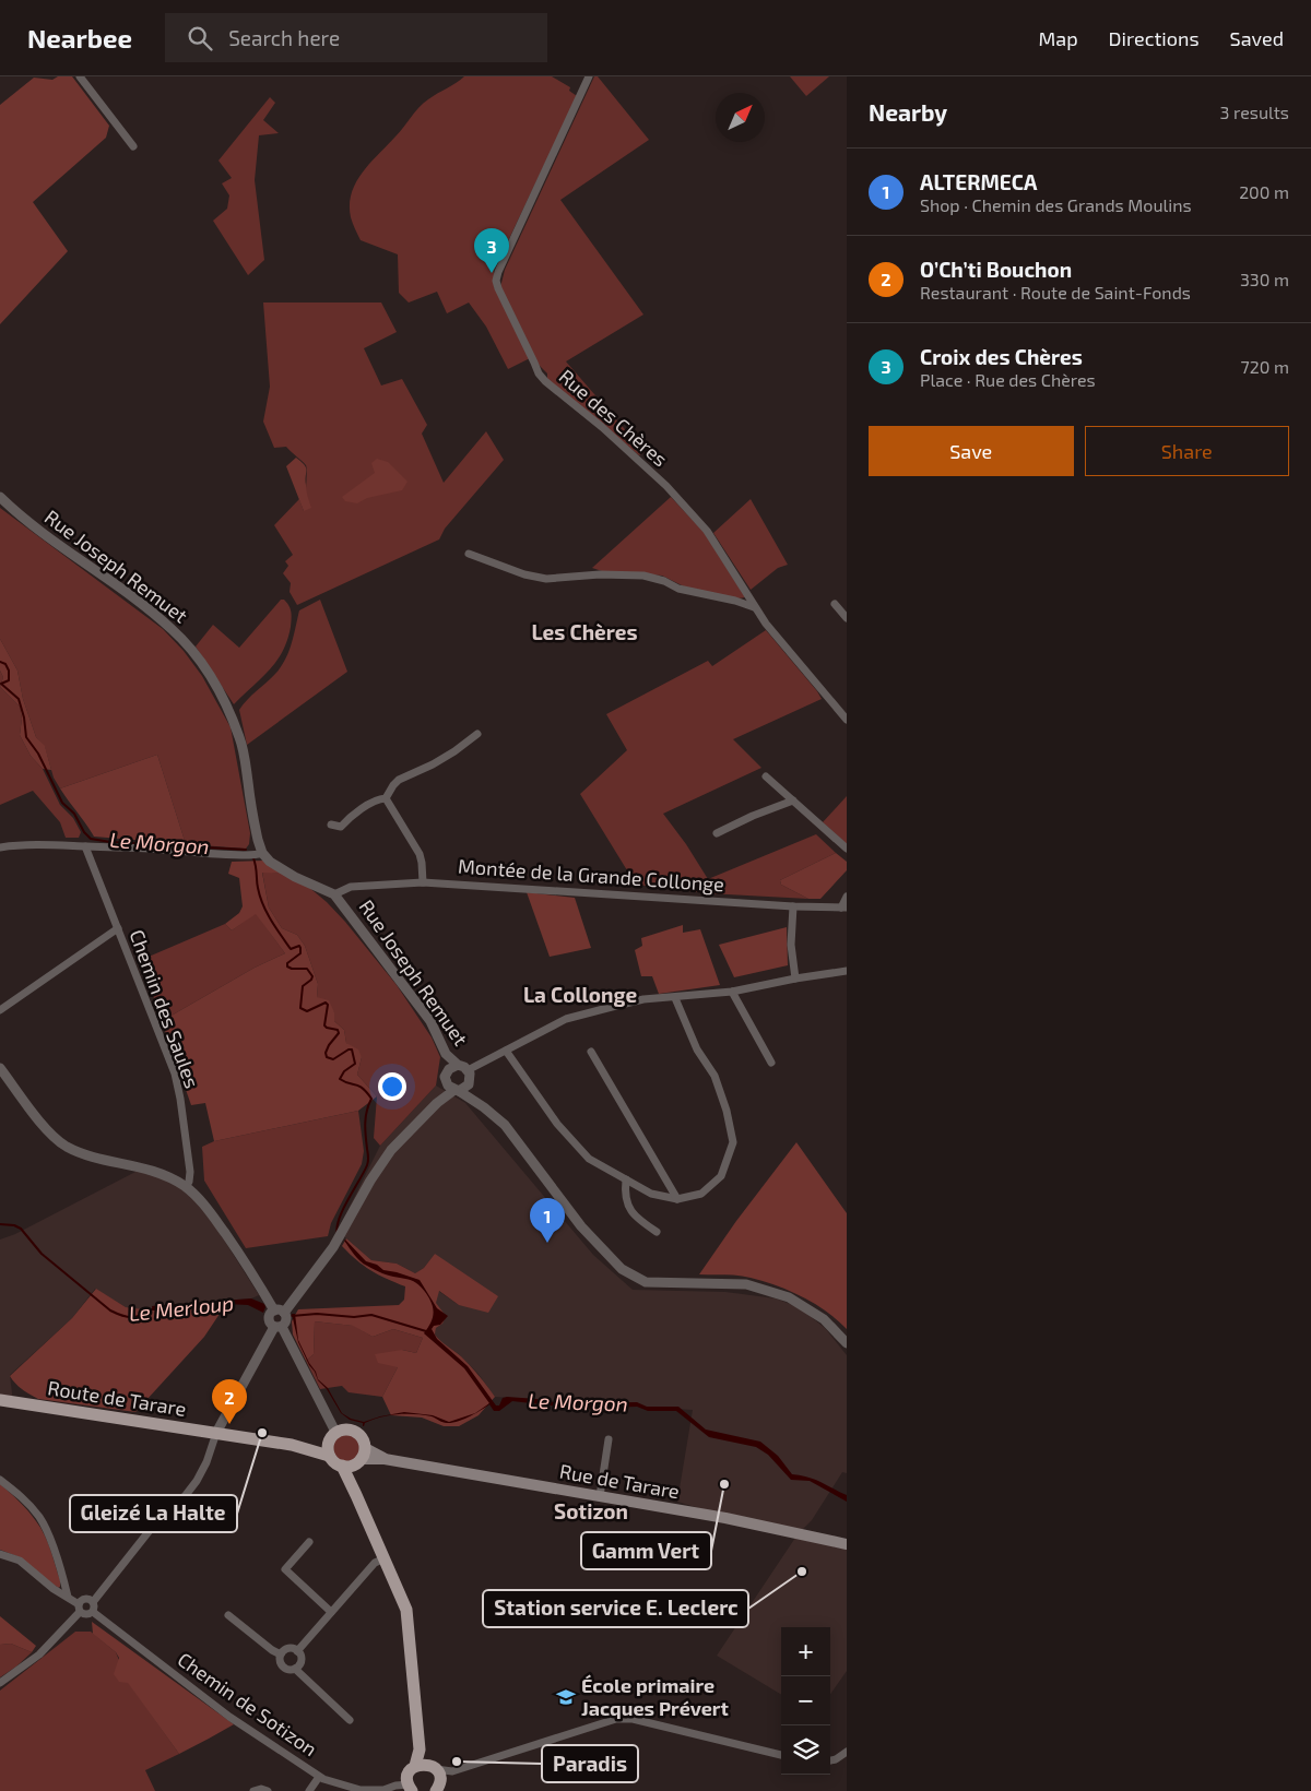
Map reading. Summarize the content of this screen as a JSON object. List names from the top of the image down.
{
  "streets": {
    "main road": ["Route de Tarare", "Rue de Tarare"],
    "street": [
      "Rue des Chères",
      "Rue Joseph Remuet",
      "Montée de la Grande Collonge",
      "Chemin des Saules",
      "Chemin de Sotizon"
    ]
  },
  "crossings": [
    ["Rue Joseph Remuet", "Montée de la Grande Collonge"],
    ["Route de Tarare", "Rue de Tarare"]
  ],
  "districts": ["Les Chères", "La Collonge", "Sotizon"],
  "water": ["Le Morgon", "Le Merloup"],
  "places": {
    "other": [
      "Gleizé La Halte",
      "Gamm Vert",
      "Station service E. Leclerc",
      "Paradis"
    ],
    "school or university": ["École primaire Jacques Prévert"]
  },
  "north": "top right",
  "page": {
    "header": "Nearbee",
    "search": "Search here",
    "nav": ["Map", "Directions", "Saved"],
    "heading": ["Nearby", "3 results"],
    "list": [
      {
        "mark": "1",
        "name": "ALTERMECA",
        "note": "Shop · Chemin des Grands Moulins",
        "value": "200 m"
      },
      {
        "mark": "2",
        "name": "O’Ch’ti Bouchon",
        "note": "Restaurant · Route de Saint-Fonds",
        "value": "330 m"
      },
      {
        "mark": "3",
        "name": "Croix des Chères",
        "note": "Place · Rue des Chères",
        "value": "720 m"
      }
    ],
    "pins": ["3", "1", "2"],
    "buttons": ["Save", "Share"],
    "map_buttons": ["+", "−"]
  }
}
